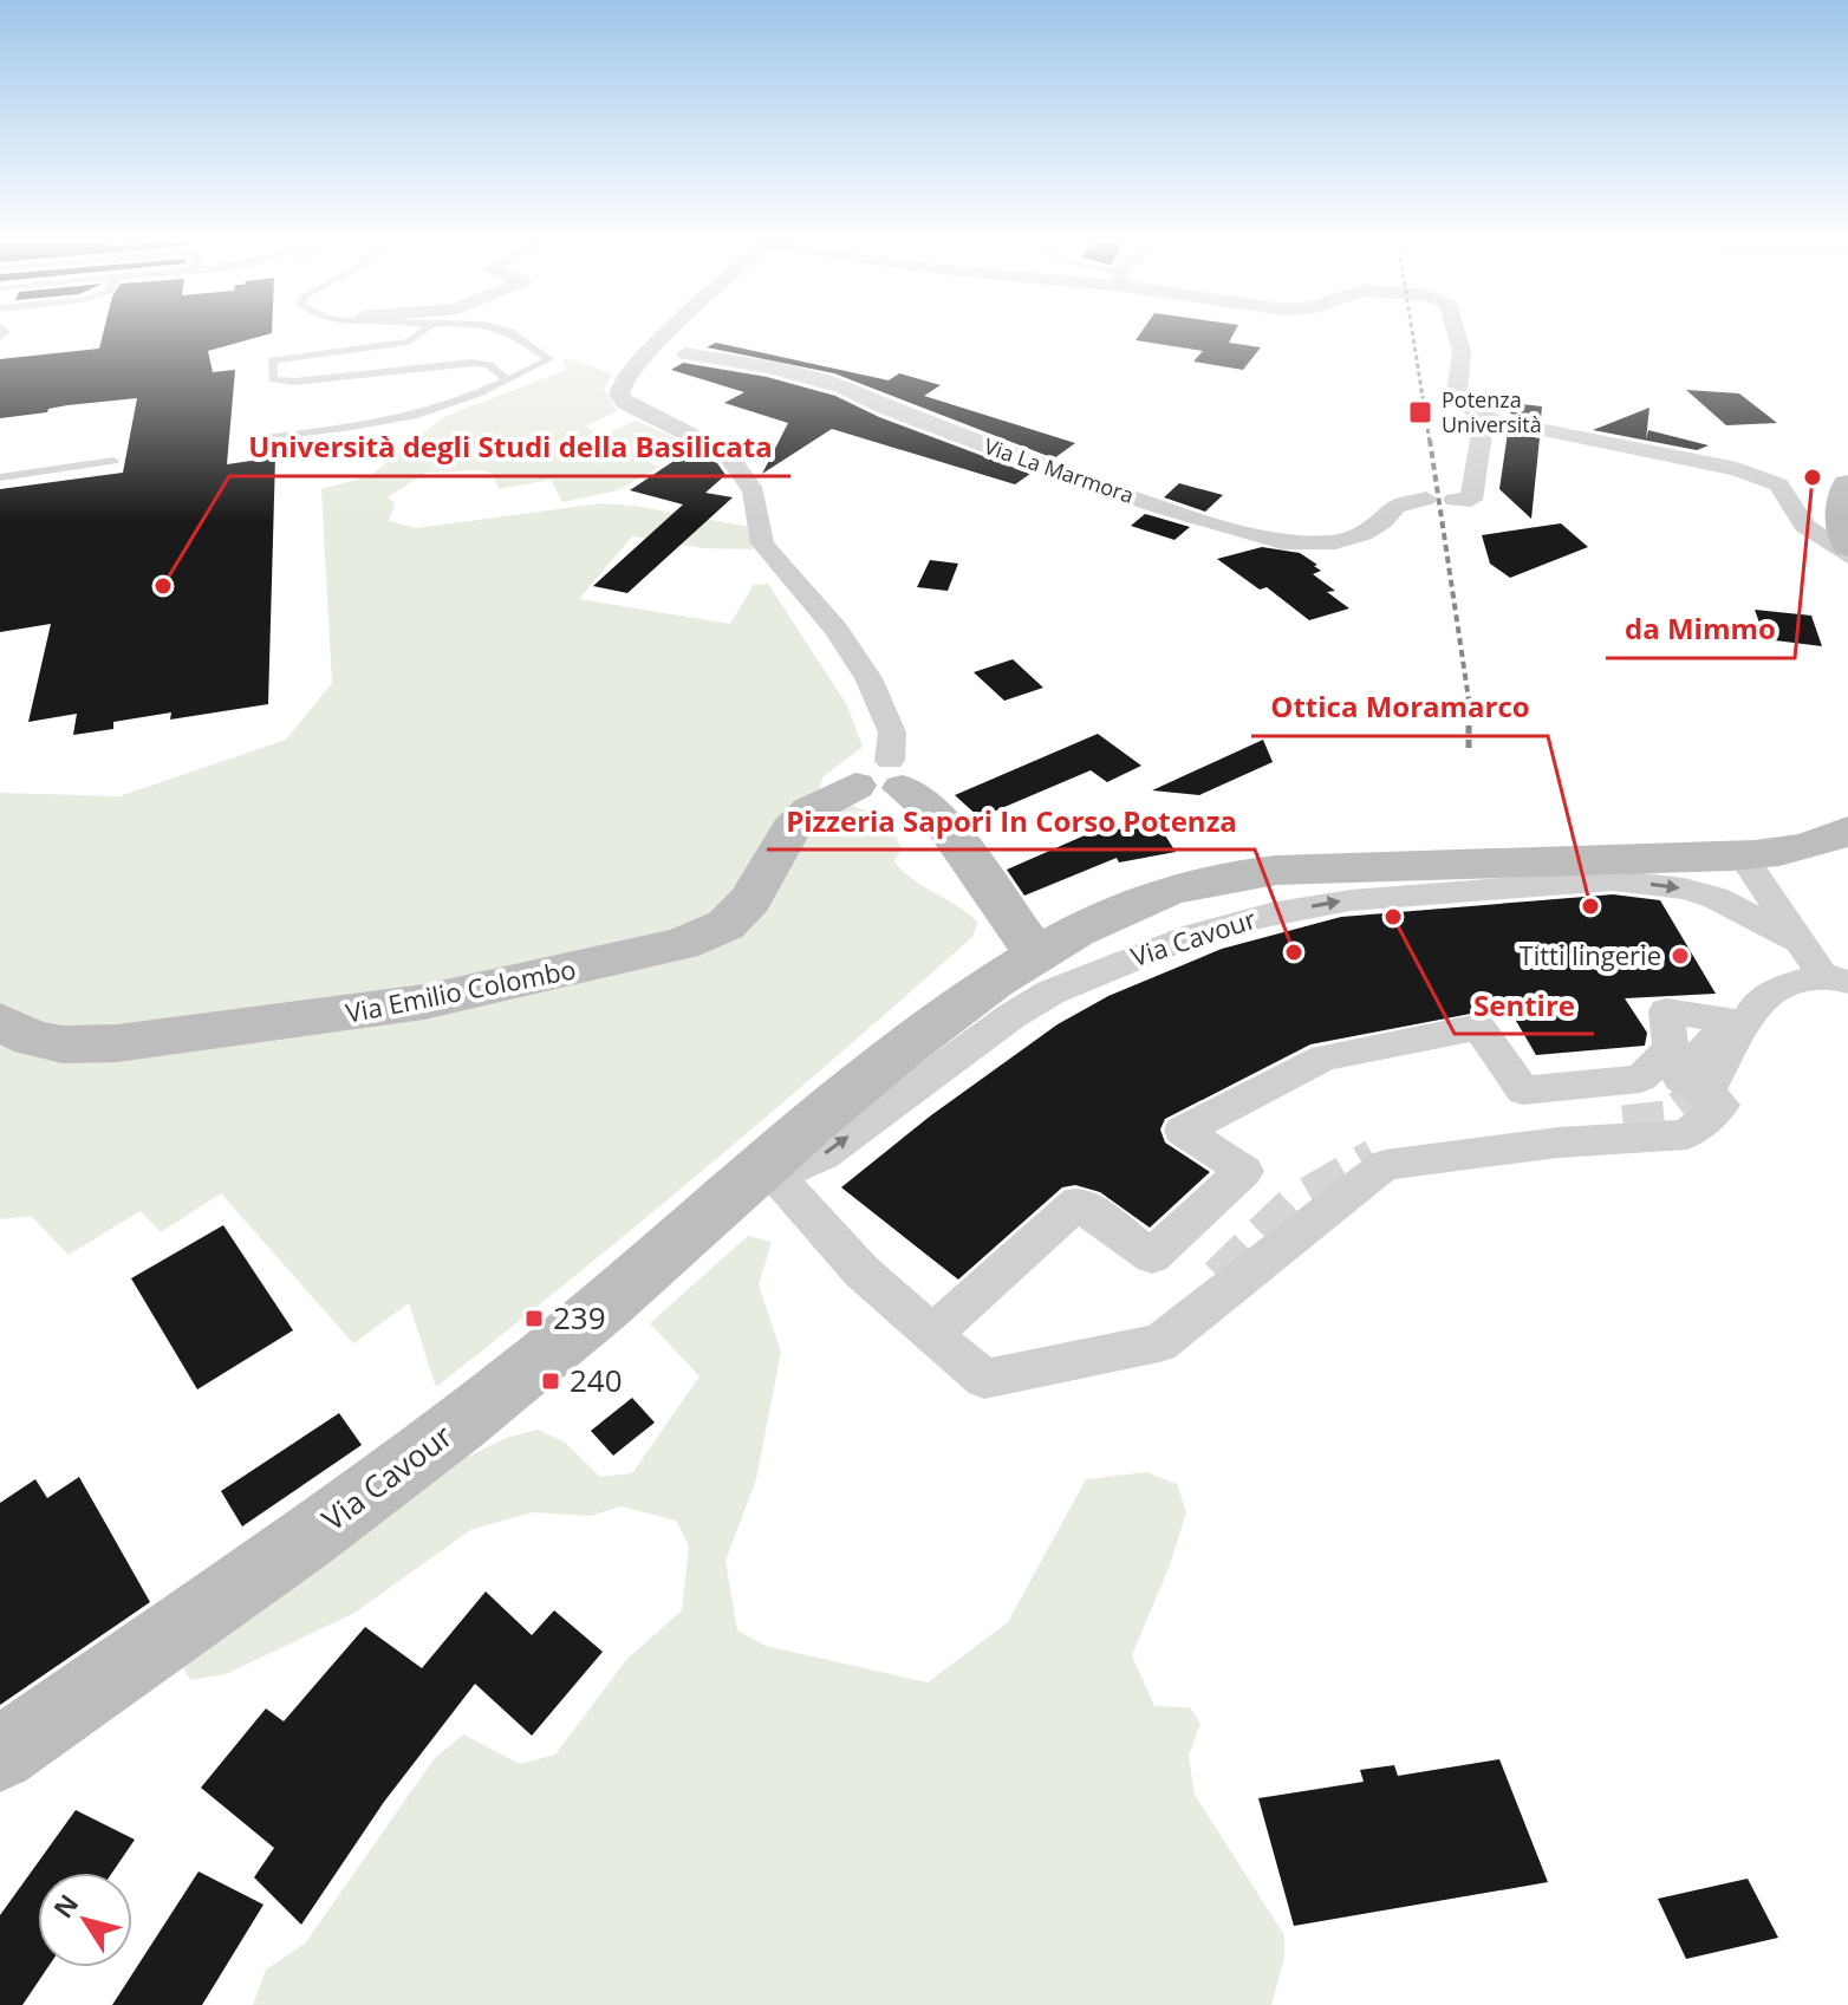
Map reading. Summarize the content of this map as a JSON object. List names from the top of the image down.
{
  "streets": {
    "main road": ["Via Cavour", "Via Emilio Colombo"],
    "street": ["Via La Marmora"]
  },
  "places": {
    "transit": ["Potenza Università", "239", "240"],
    "other": [
      "da Mimmo",
      "Università degli Studi della Basilicata",
      "Ottica Moramarco",
      "Sentire",
      "Pizzeria Sapori In Corso Potenza",
      "Titti lingerie"
    ]
  },
  "north": "top left"
}
